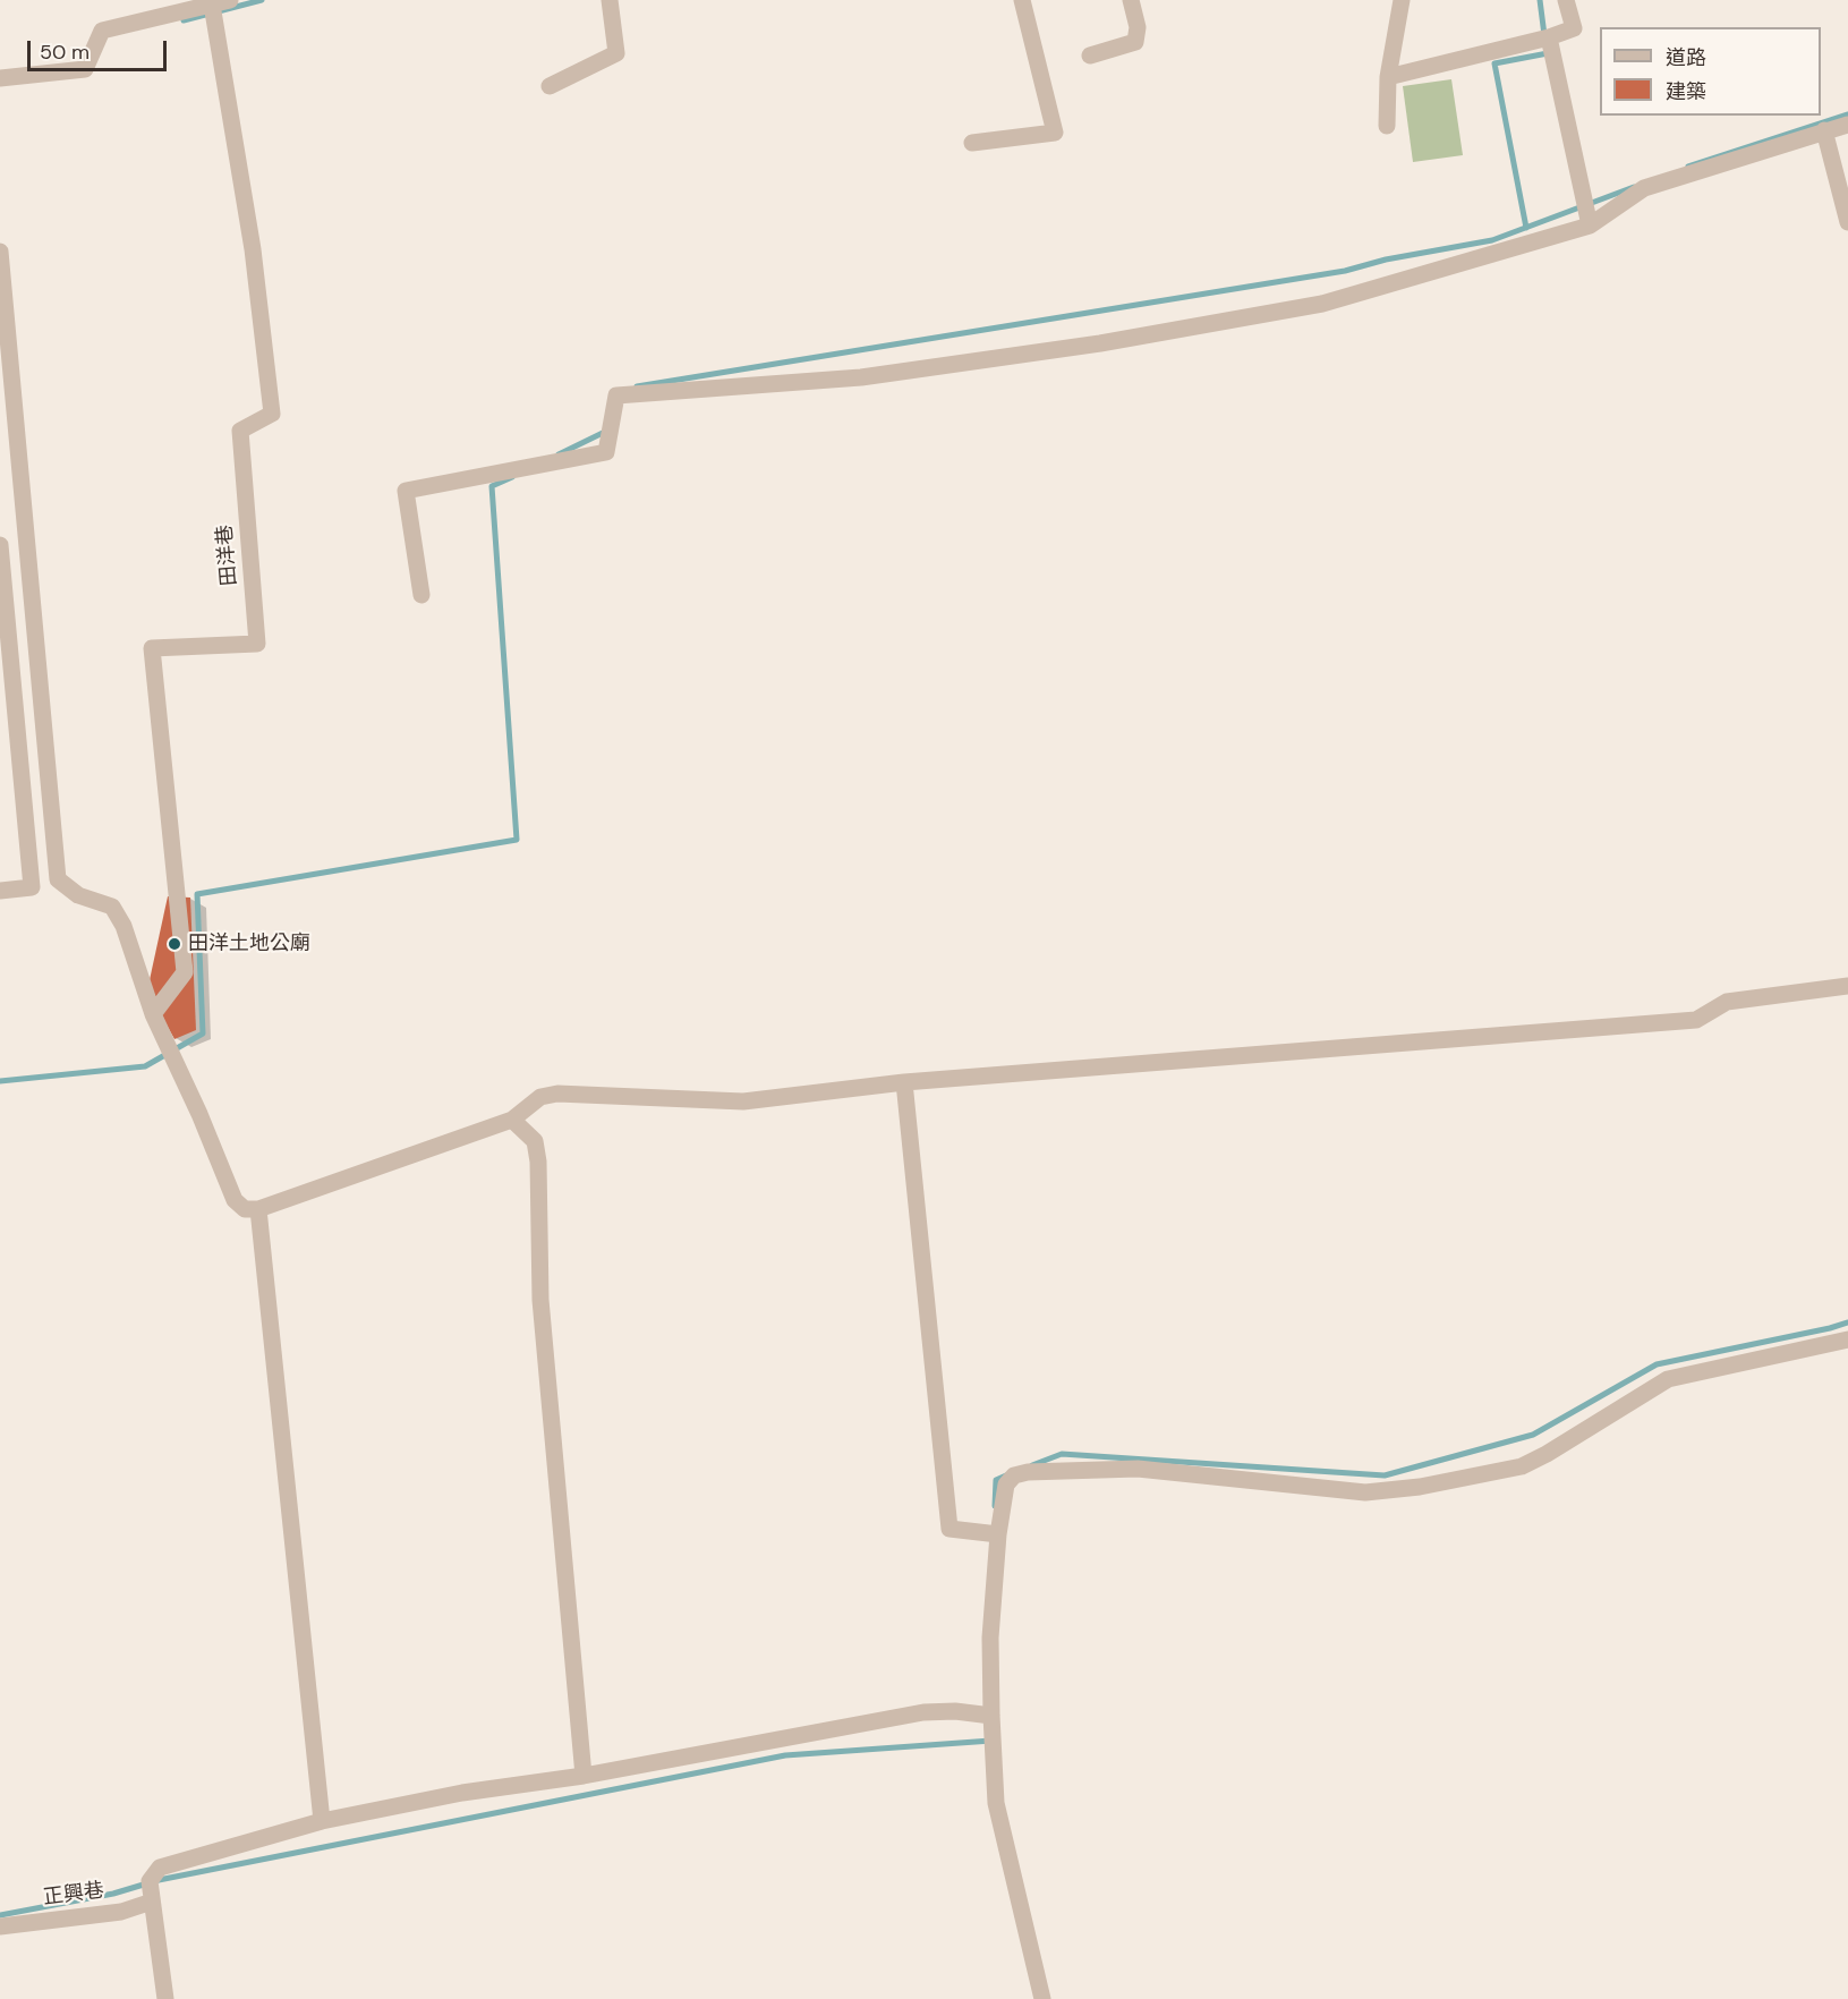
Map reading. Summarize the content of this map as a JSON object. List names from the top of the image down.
{
  "streets": {
    "street": ["田洋巷", "正興巷"]
  },
  "places": ["田洋土地公廟"],
  "legend": ["道路", "建築"],
  "scale_bar": "50 m"
}
